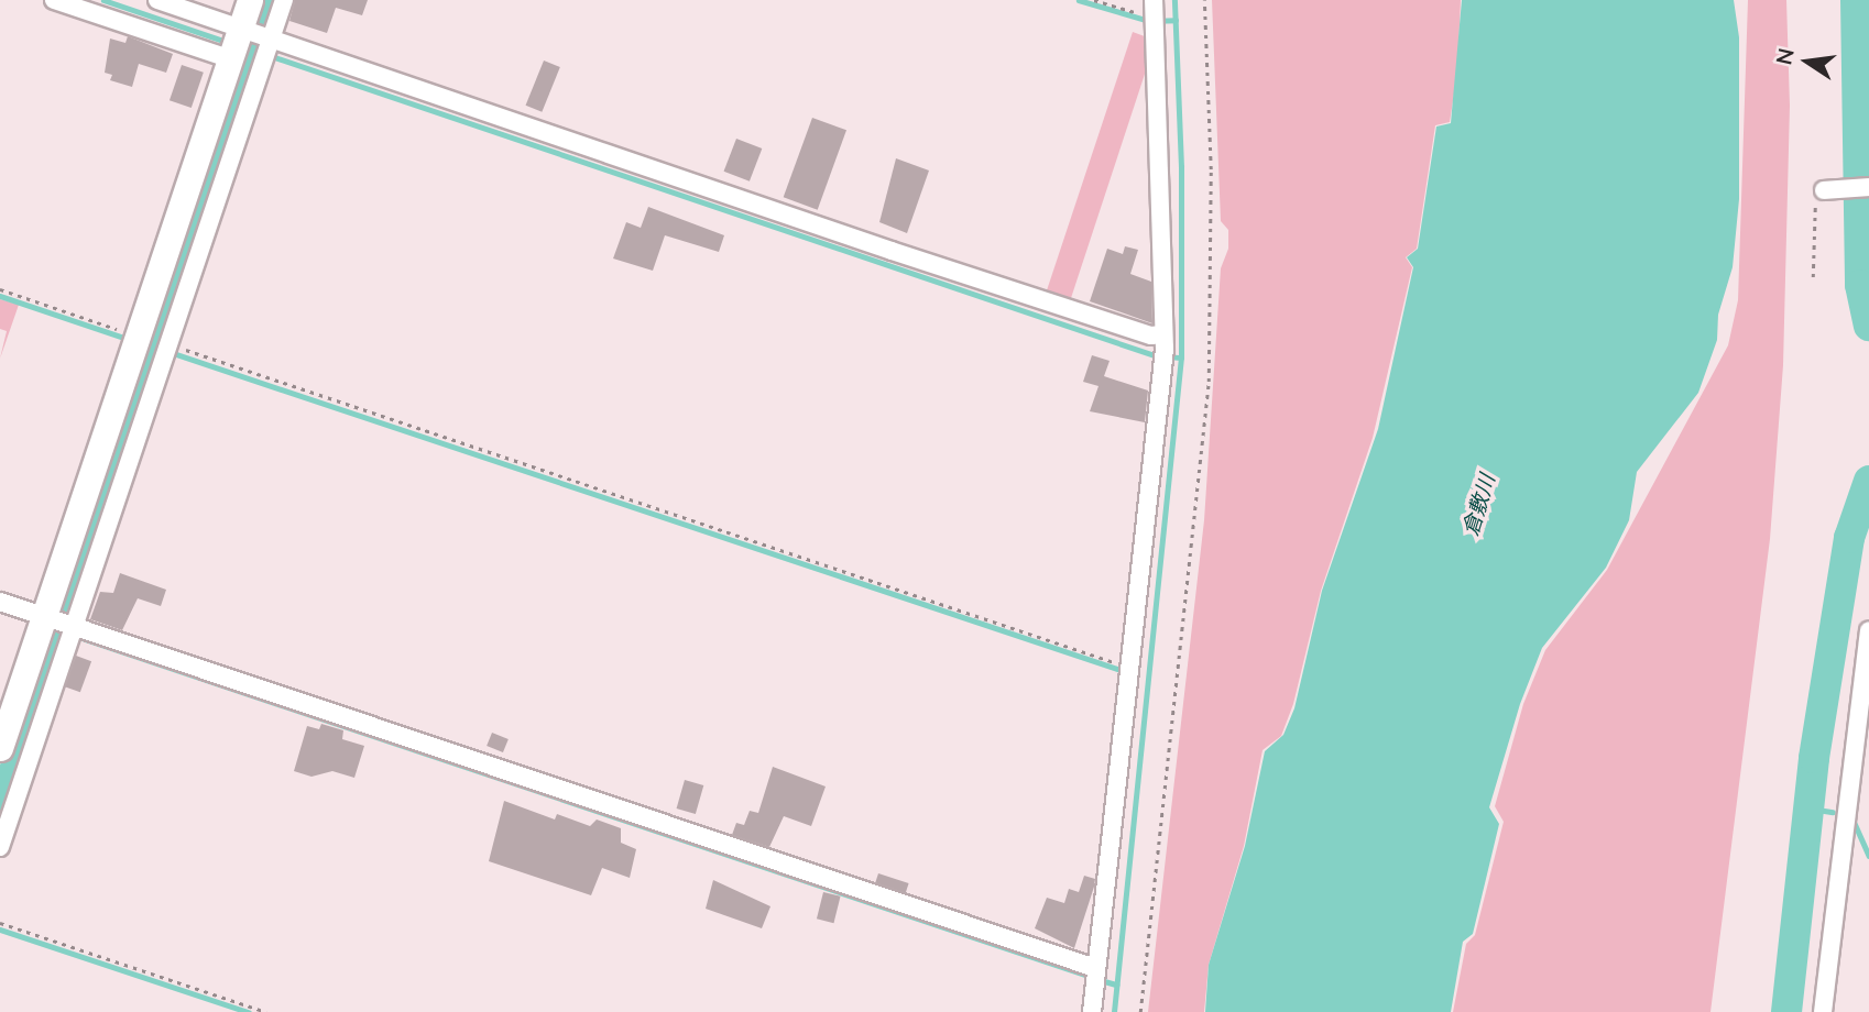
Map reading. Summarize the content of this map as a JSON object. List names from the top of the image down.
{
  "water": ["倉敷川"],
  "north": "left"
}
